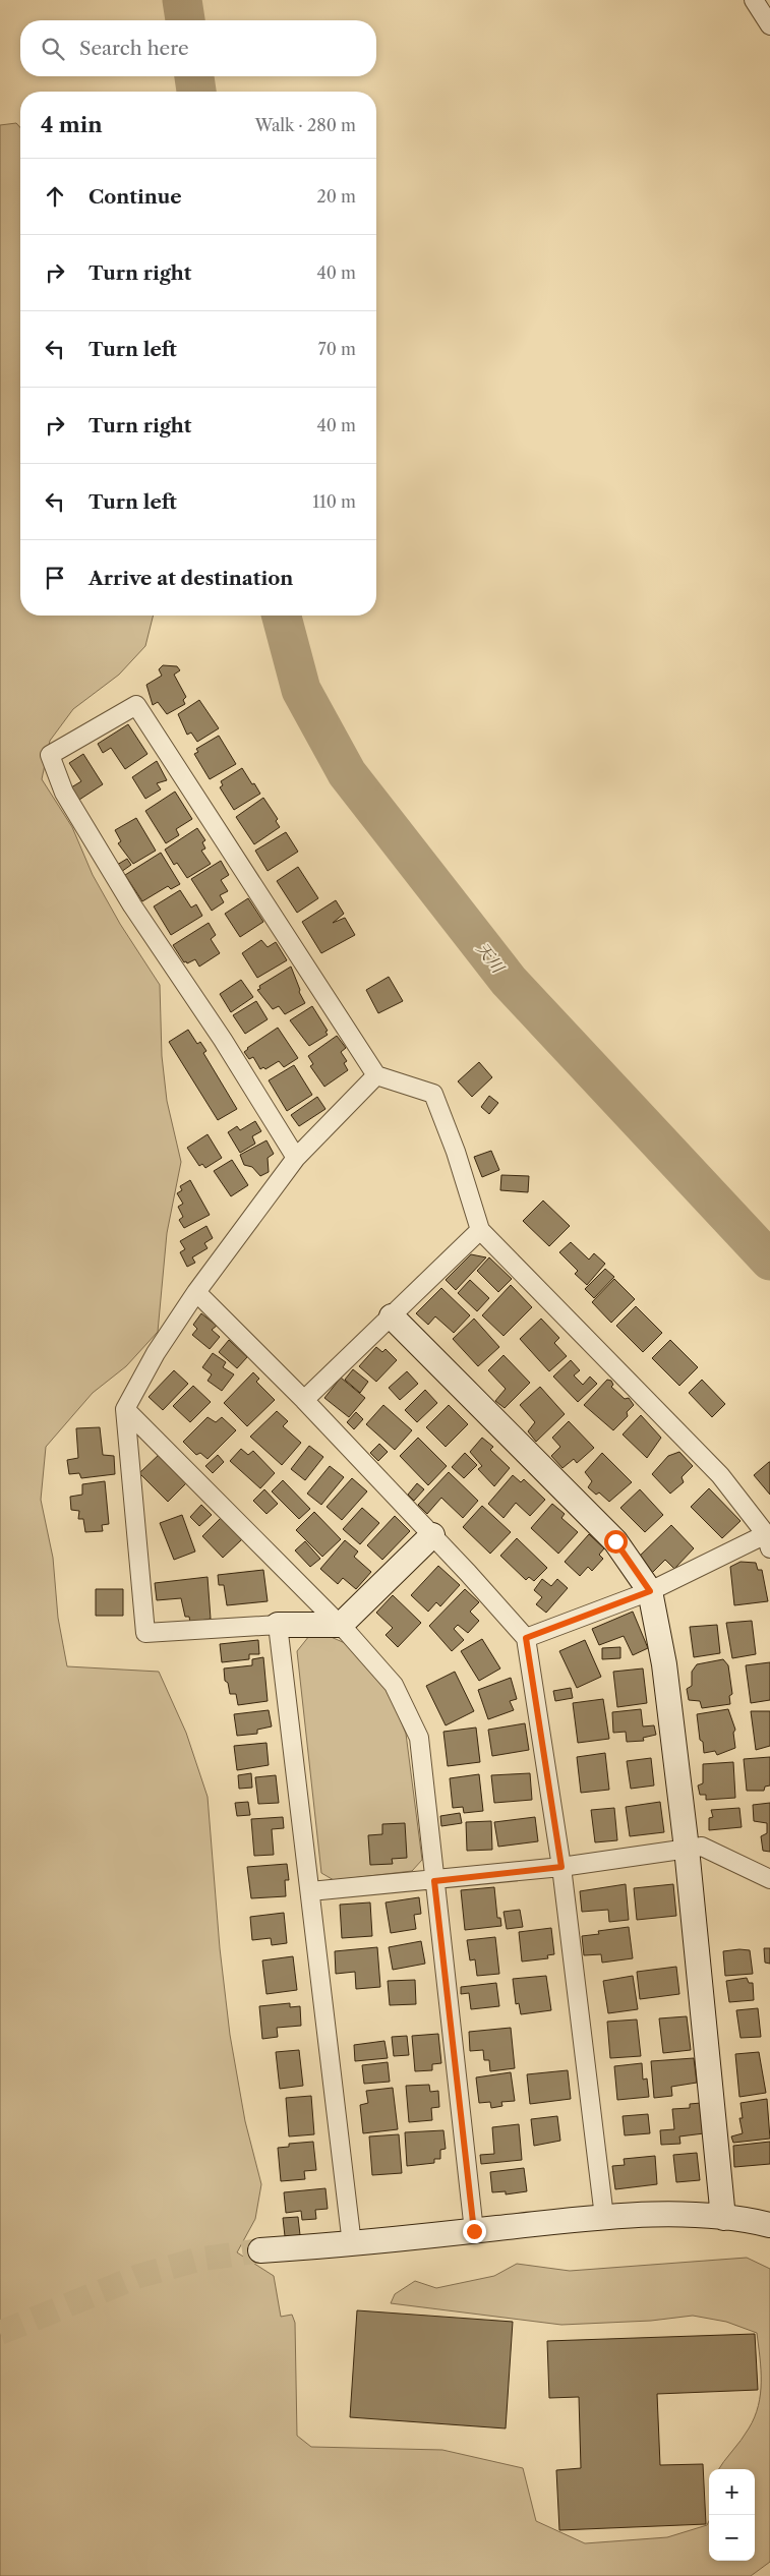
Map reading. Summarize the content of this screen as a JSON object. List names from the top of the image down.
{
  "water": ["天川"],
  "page": {
    "search": "Search here",
    "heading": ["4 min", "Walk · 280 m"],
    "list": [
      ["Continue", "20 m"],
      ["Turn right", "40 m"],
      ["Turn left", "70 m"],
      ["Turn right", "40 m"],
      ["Turn left", "110 m"],
      "Arrive at destination"
    ],
    "map_buttons": ["+", "−"]
  }
}
